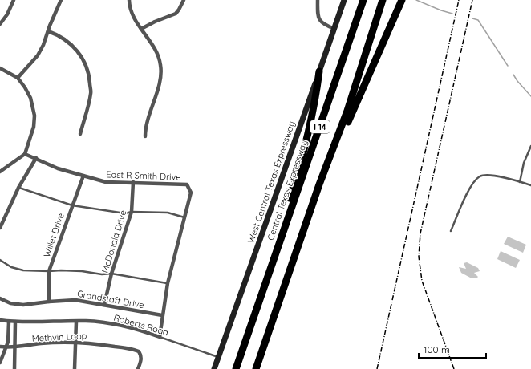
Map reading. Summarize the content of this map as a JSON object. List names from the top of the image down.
{
  "streets": {
    "highway": ["I 14", "Central Texas Expressway"],
    "main road": ["West Central Texas Expressway"],
    "street": [
      "East R Smith Drive",
      "Willet Drive",
      "McDonald Drive",
      "Grandstaff Drive",
      "Roberts Road",
      "Methvin Loop"
    ]
  },
  "crossings": [
    ["East R Smith Drive", "Willet Drive"],
    ["East R Smith Drive", "McDonald Drive"],
    ["East R Smith Drive", "Grandstaff Drive"],
    ["East R Smith Drive", "Roberts Road"],
    ["West Central Texas Expressway", "Roberts Road"],
    ["Willet Drive", "Grandstaff Drive"],
    ["McDonald Drive", "Grandstaff Drive"]
  ],
  "scale_bar": "100 m"
}
